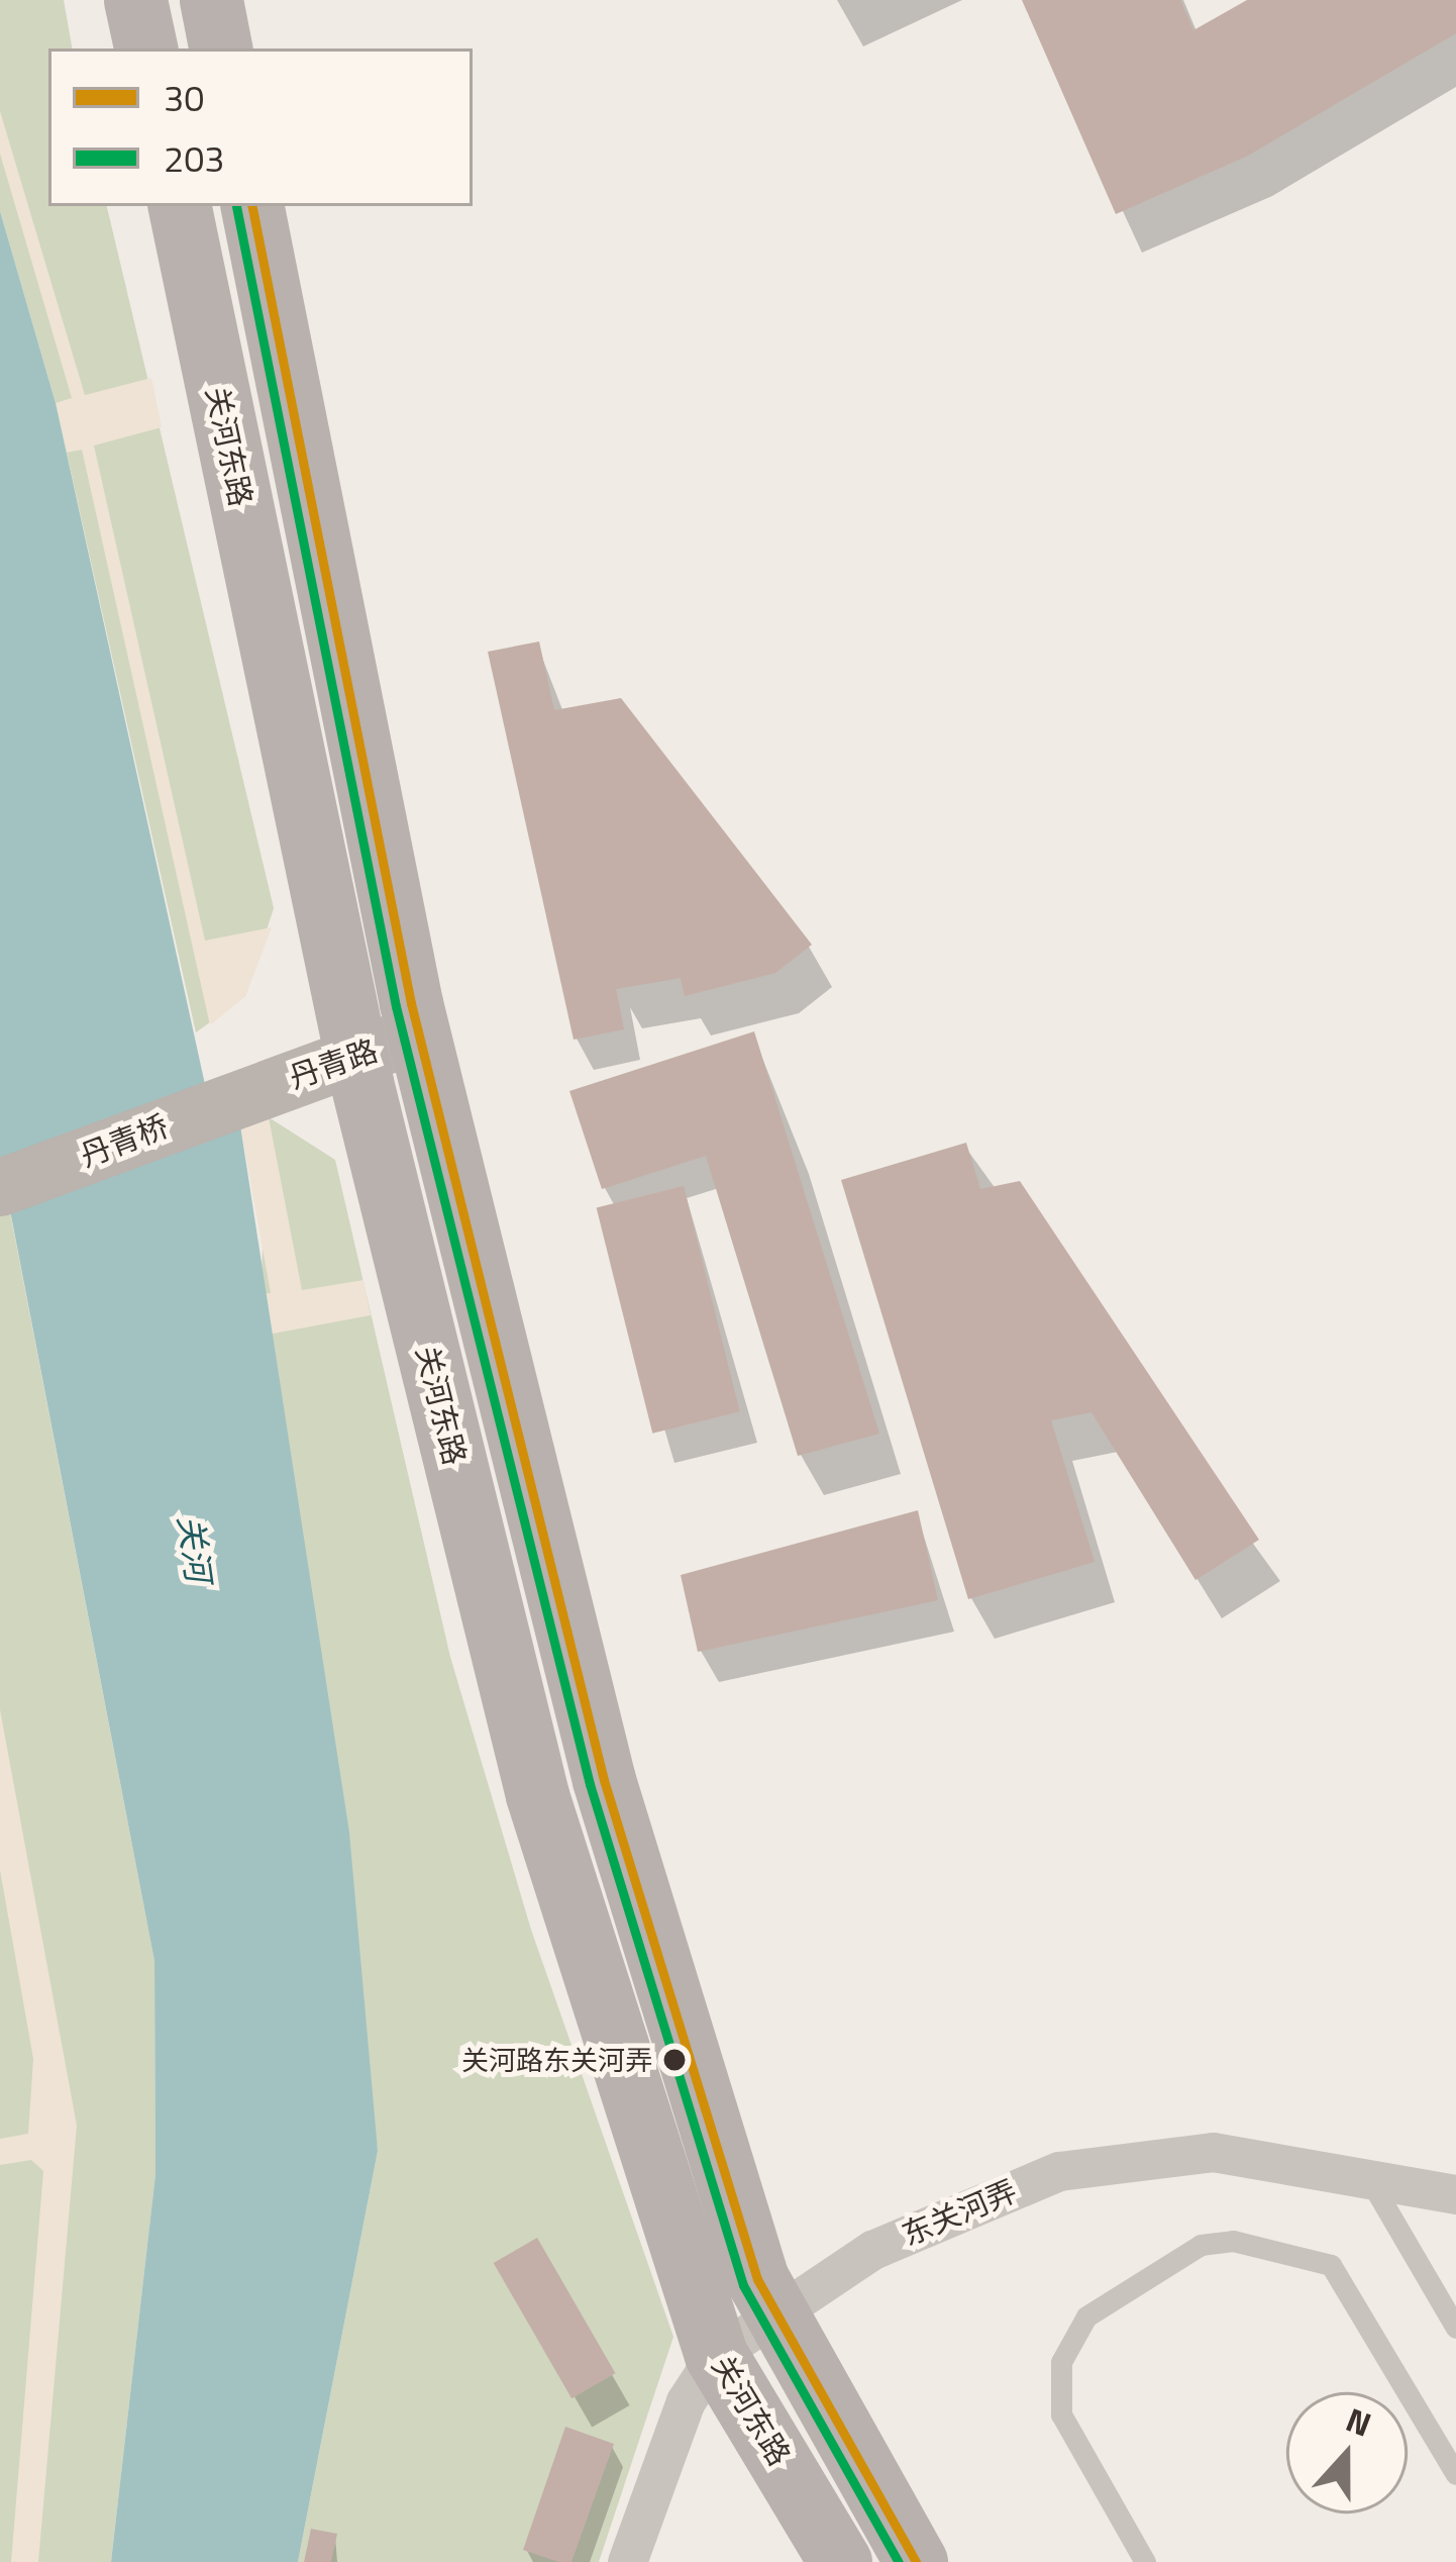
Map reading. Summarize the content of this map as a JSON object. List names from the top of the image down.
{
  "streets": {
    "main road": ["关河东路"],
    "street": ["丹青路", "丹青桥", "东关河弄"]
  },
  "crossings": [
    ["关河东路", "丹青路"],
    ["关河东路", "东关河弄"],
    ["丹青路", "丹青桥"]
  ],
  "water": ["关河"],
  "places": ["关河路东关河弄"],
  "lines": ["transit line 30", "transit line 203"],
  "legend": ["30", "203"],
  "north": "top"
}
